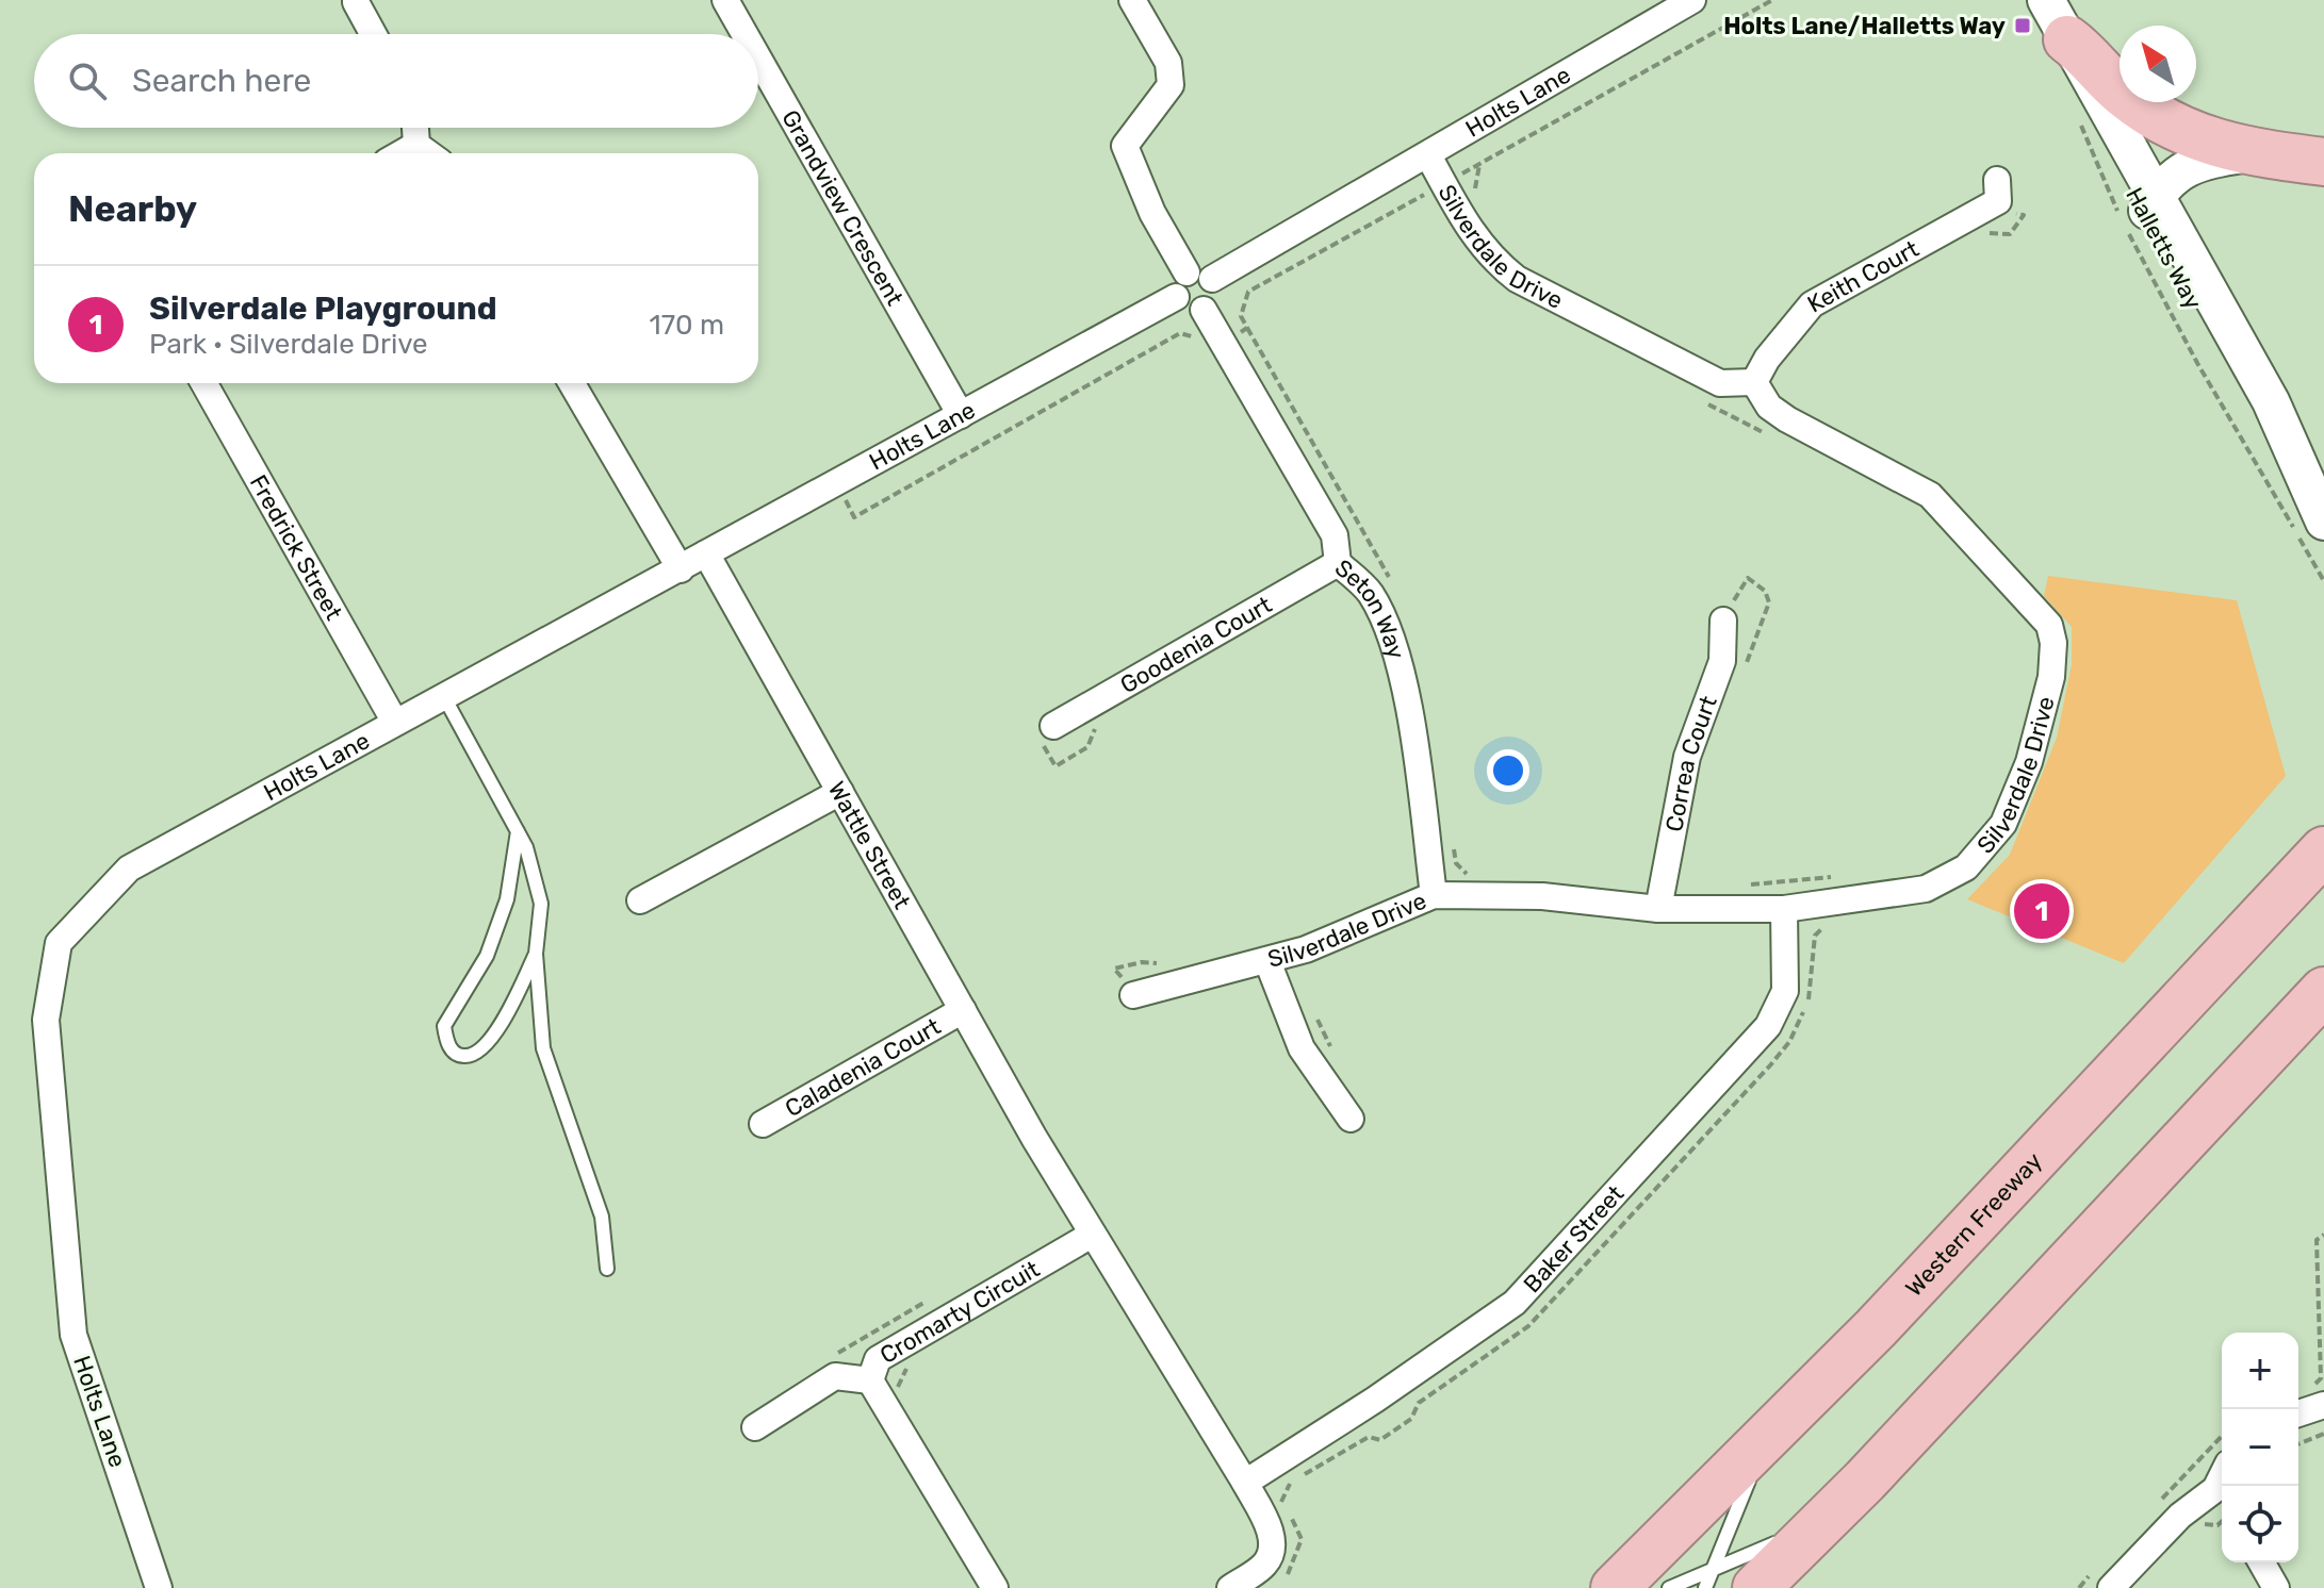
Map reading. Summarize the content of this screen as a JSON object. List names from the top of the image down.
{
  "streets": {
    "highway": ["Western Freeway"],
    "street": [
      "Holts Lane",
      "Grandview Crescent",
      "Silverdale Drive",
      "Halletts Way",
      "Keith Court",
      "Fredrick Street",
      "Seton Way",
      "Goodenia Court",
      "Correa Court",
      "Wattle Street",
      "Caladenia Court",
      "Baker Street",
      "Cromarty Circuit"
    ]
  },
  "crossings": [
    ["Holts Lane", "Grandview Crescent"],
    ["Holts Lane", "Silverdale Drive"],
    ["Holts Lane", "Fredrick Street"],
    ["Holts Lane", "Seton Way"],
    ["Holts Lane", "Wattle Street"],
    ["Silverdale Drive", "Keith Court"],
    ["Silverdale Drive", "Seton Way"],
    ["Silverdale Drive", "Correa Court"],
    ["Silverdale Drive", "Baker Street"],
    ["Seton Way", "Goodenia Court"],
    ["Wattle Street", "Caladenia Court"],
    ["Wattle Street", "Cromarty Circuit"]
  ],
  "places": {
    "transit": ["Holts Lane/Halletts Way"]
  },
  "north": "top left",
  "page": {
    "search": "Search here",
    "heading": "Nearby",
    "list": [
      {
        "mark": "1",
        "name": "Silverdale Playground",
        "note": "Park · Silverdale Drive",
        "value": "170 m"
      }
    ],
    "pins": "1",
    "map_buttons": ["+", "−"]
  }
}
